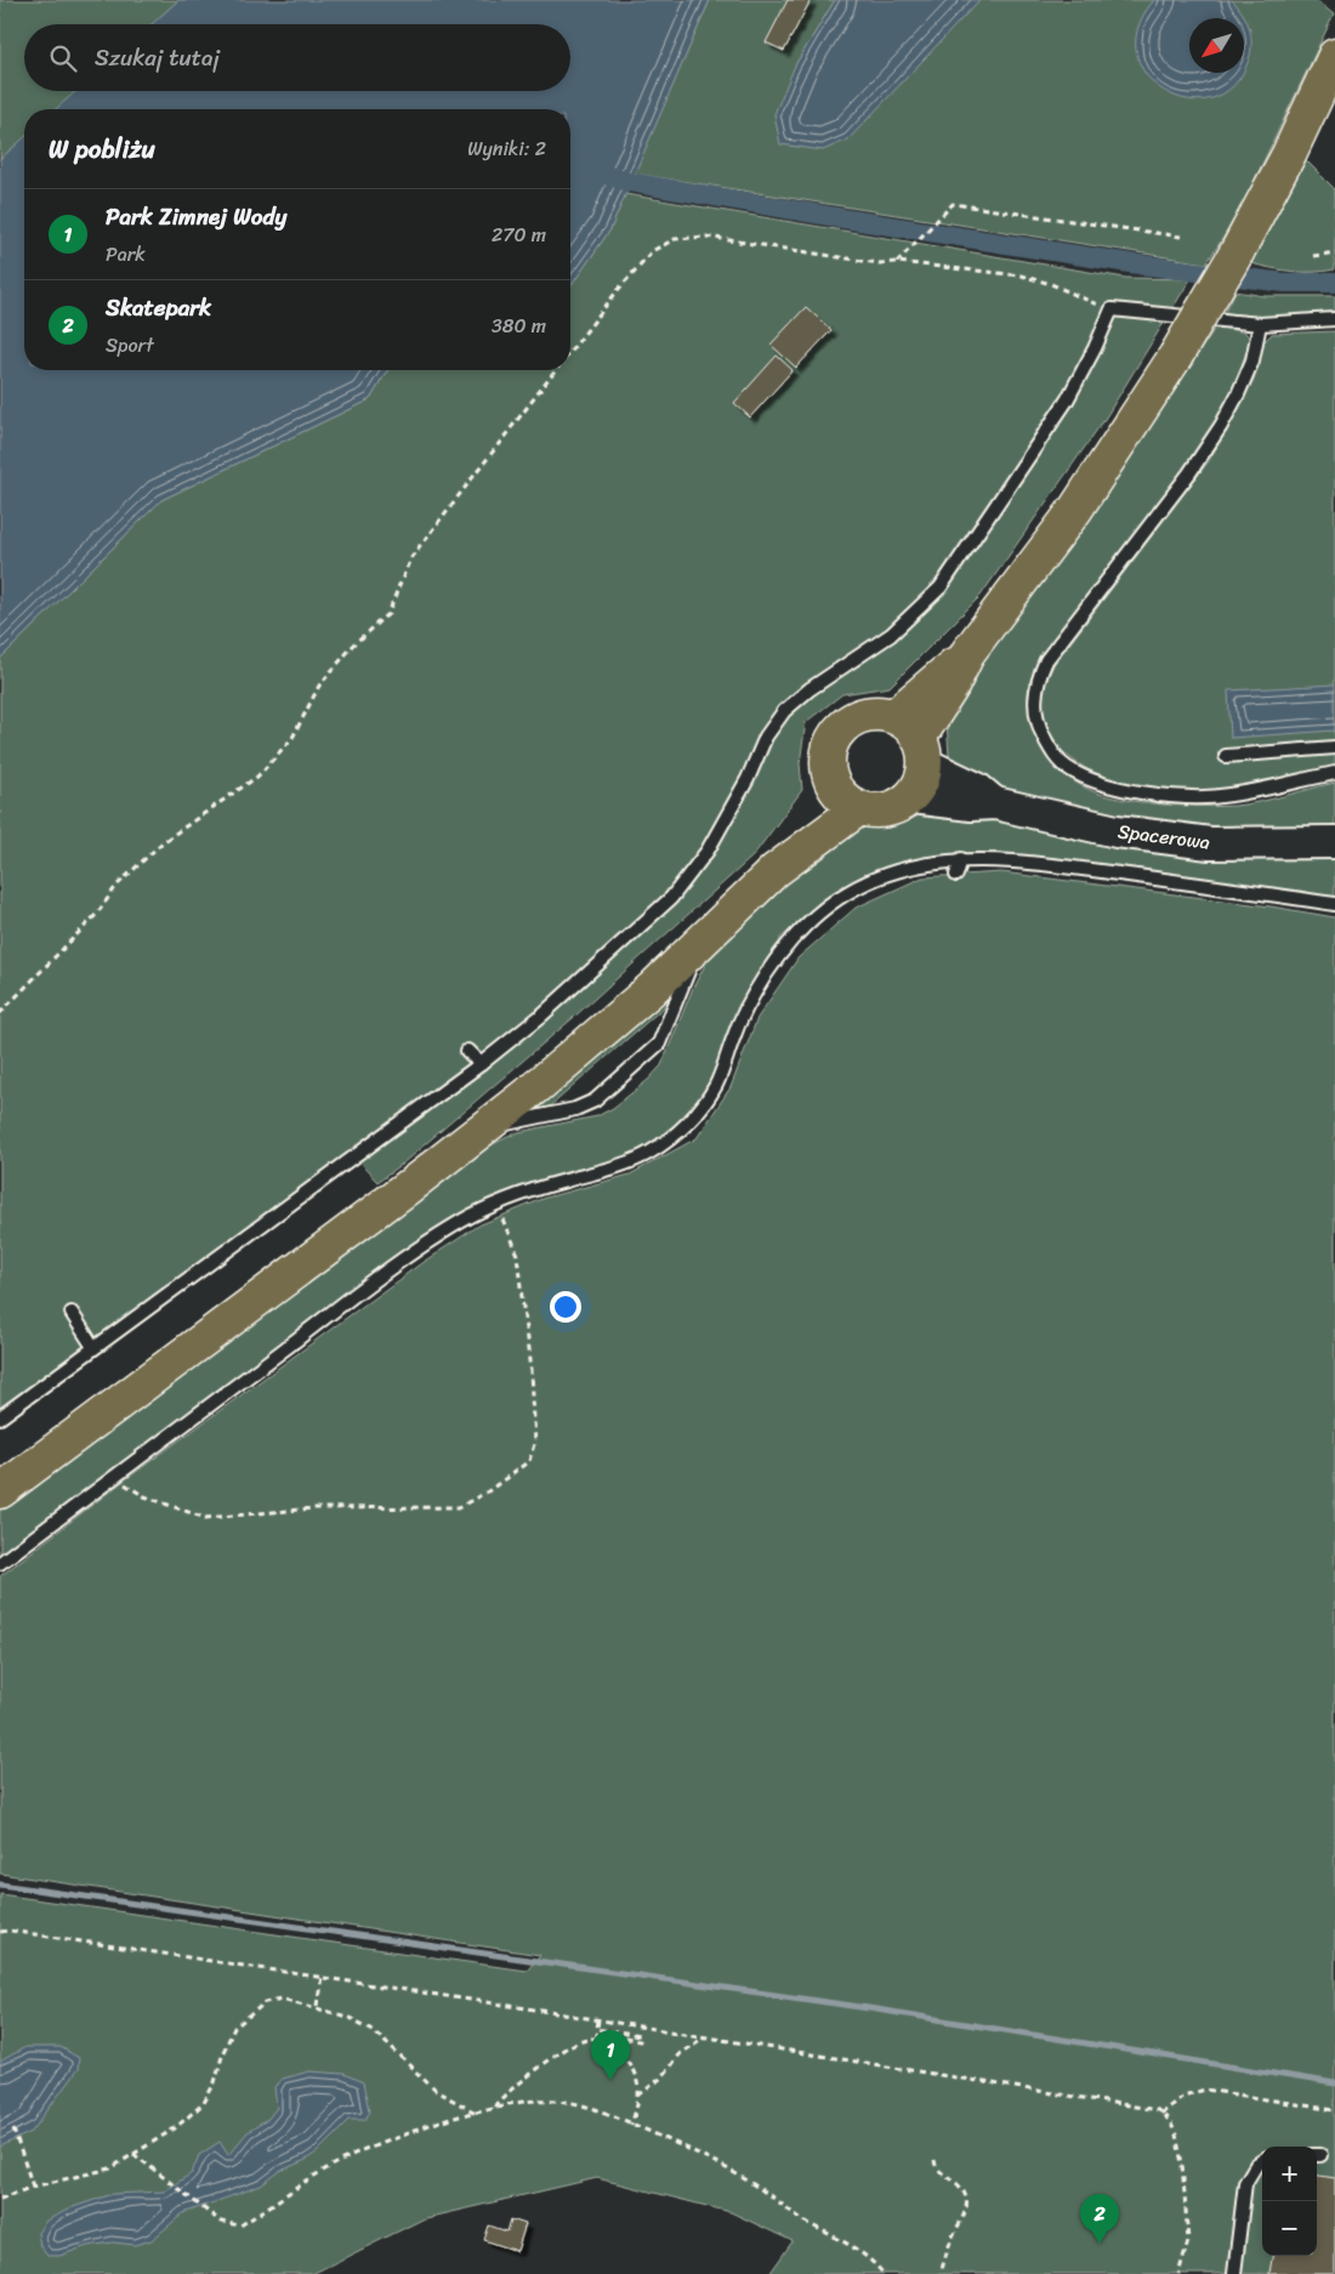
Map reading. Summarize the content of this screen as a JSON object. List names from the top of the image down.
{
  "streets": {
    "street": ["Spacerowa"]
  },
  "north": "bottom left",
  "page": {
    "search": "Szukaj tutaj",
    "heading": ["W pobliżu", "Wyniki: 2"],
    "list": [
      {
        "mark": "1",
        "name": "Park Zimnej Wody",
        "note": "Park",
        "value": "270 m"
      },
      {
        "mark": "2",
        "name": "Skatepark",
        "note": "Sport",
        "value": "380 m"
      }
    ],
    "pins": ["1", "2"],
    "map_buttons": ["+", "−"]
  }
}
